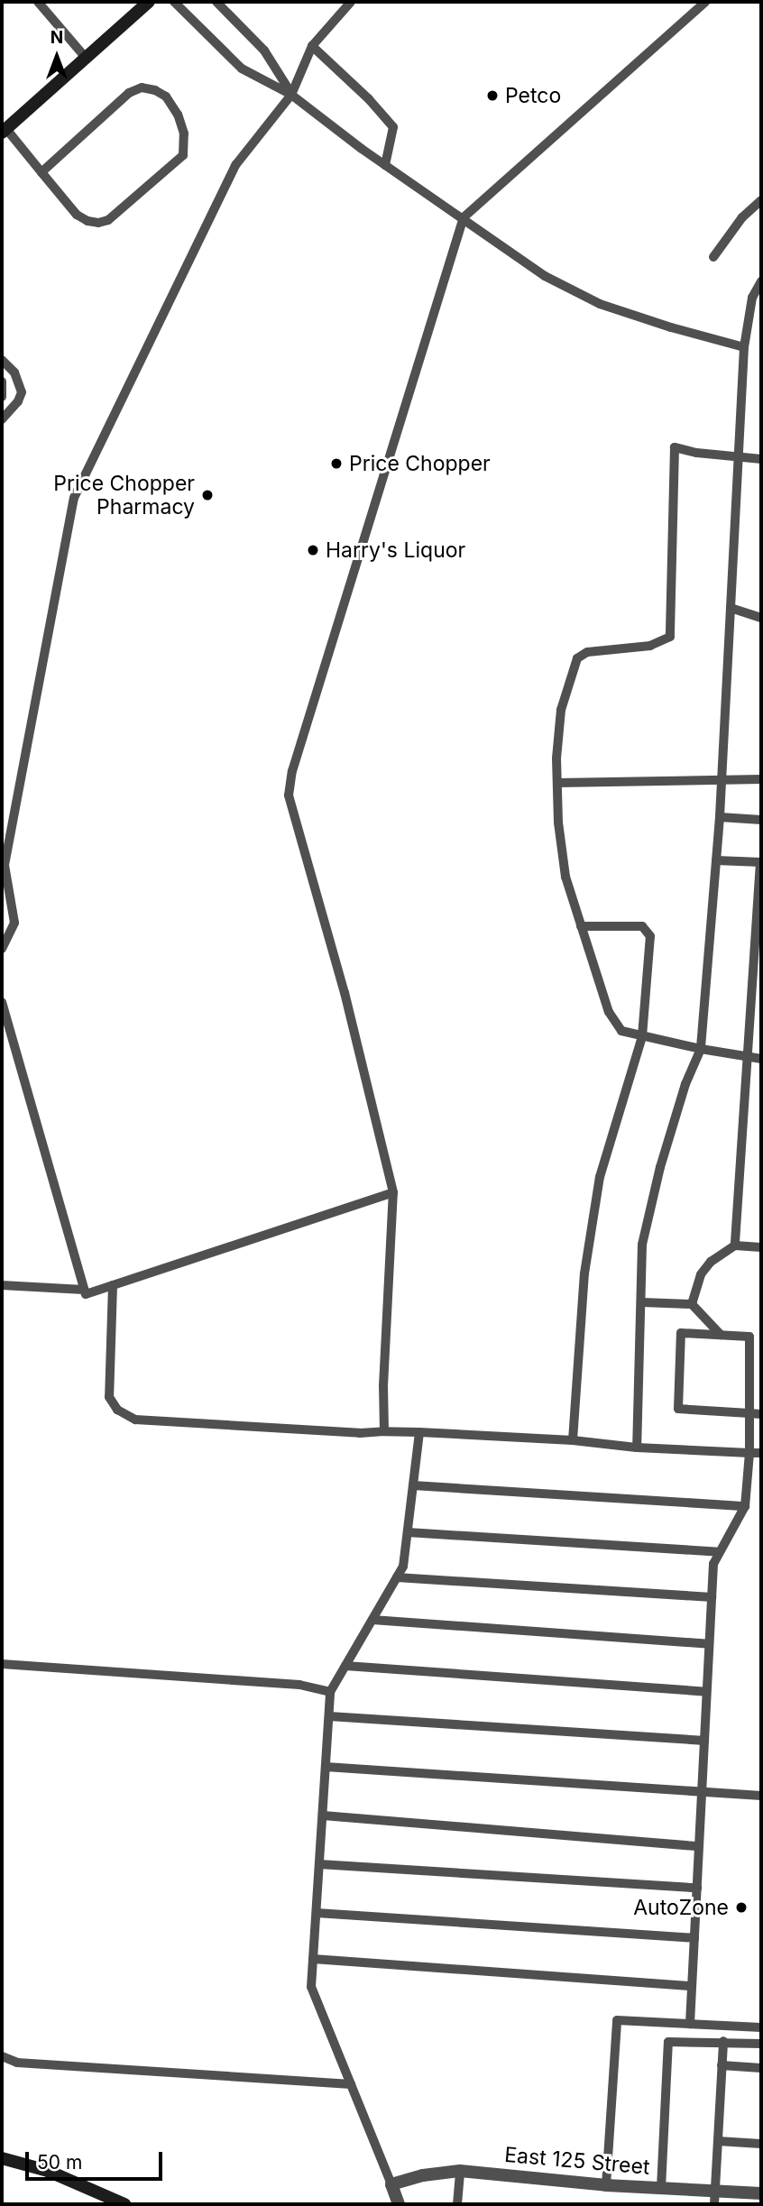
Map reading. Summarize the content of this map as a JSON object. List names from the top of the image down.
{
  "streets": {
    "street": ["East 125 Street"]
  },
  "places": [
    "Petco",
    "Price Chopper",
    "Price Chopper Pharmacy",
    "Harry's Liquor",
    "AutoZone"
  ],
  "scale_bar": "50 m",
  "north": "top"
}
